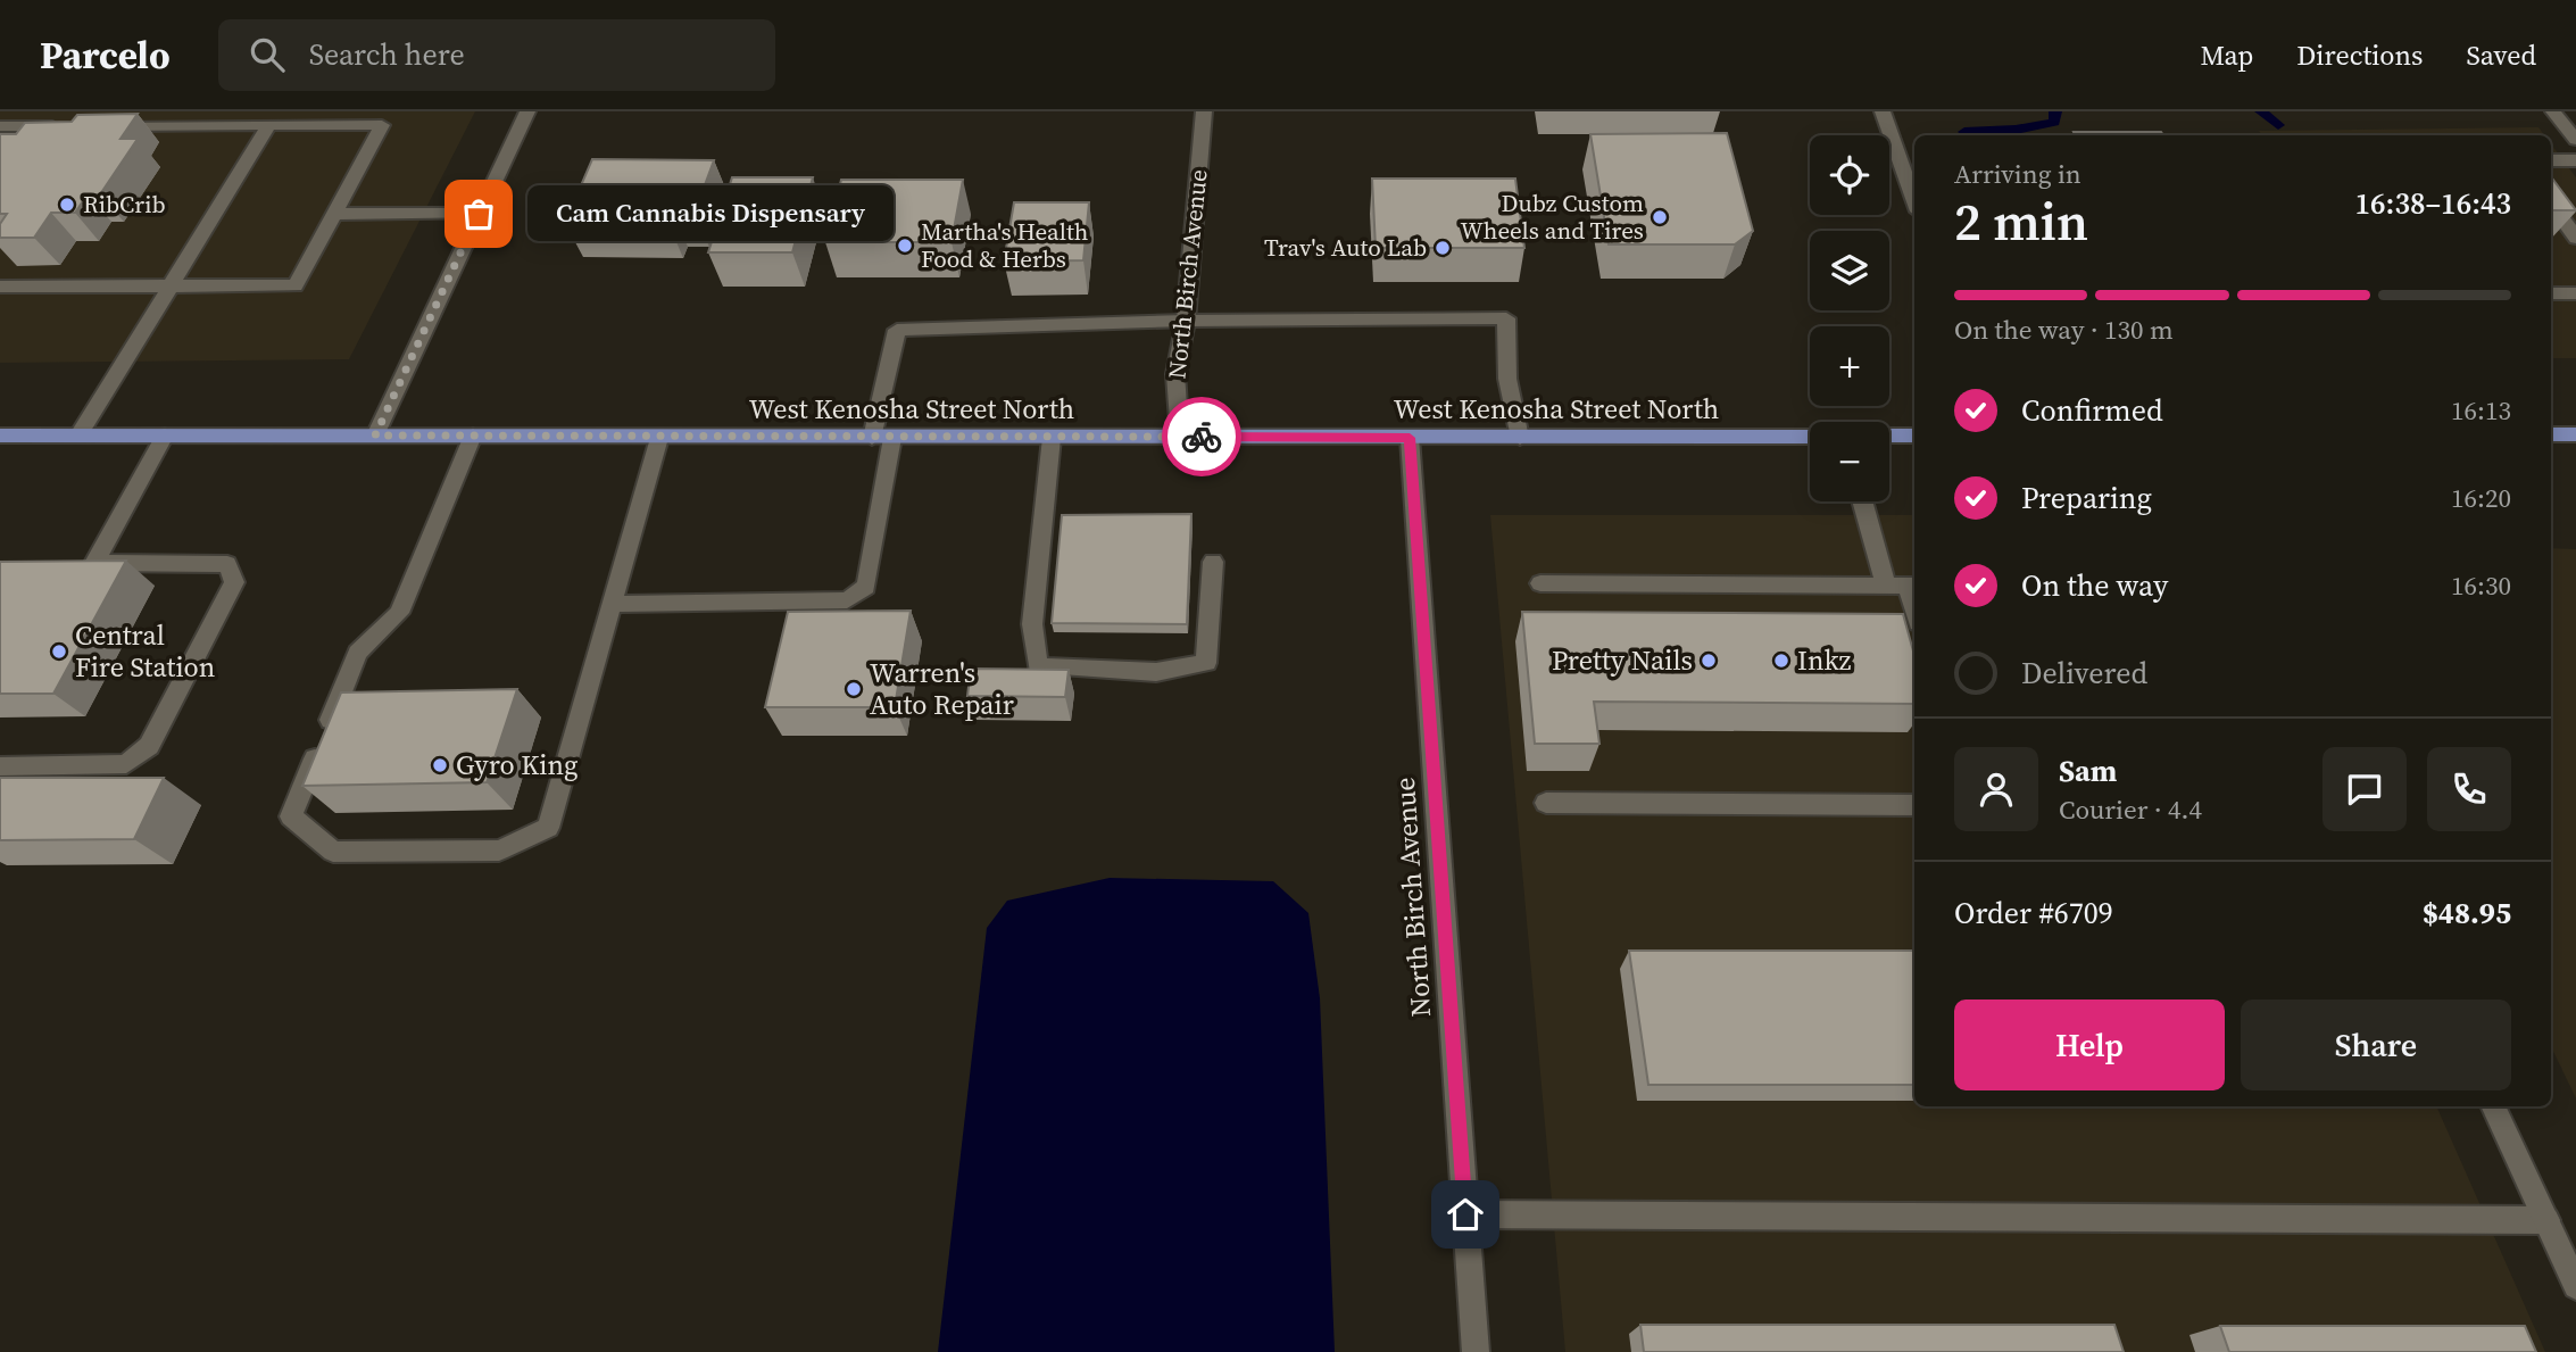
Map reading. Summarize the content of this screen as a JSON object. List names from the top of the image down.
{
  "streets": {
    "main road": ["West Kenosha Street North"],
    "street": ["North Birch Avenue"]
  },
  "crossings": [
    ["North Birch Avenue", "West Kenosha Street North"]
  ],
  "places": [
    "RibCrib",
    "Cam Cannabis Dispensary",
    "Dubz Custom Wheels and Tires",
    "Martha's Health Food & Herbs",
    "Trav's Auto Lab",
    "Central Fire Station",
    "Pretty Nails",
    "Inkz",
    "Warren's Auto Repair",
    "Gyro King"
  ],
  "page": {
    "header": "Parcelo",
    "search": "Search here",
    "nav": ["Map", "Directions", "Saved"],
    "map_buttons": ["+", "−"],
    "heading": ["2 min", "Arriving in", "16:38–16:43"],
    "panel": [
      "Sam",
      "Courier · 4.4",
      "Order #6709",
      "$48.95"
    ],
    "bubble": "Cam Cannabis Dispensary",
    "bar": "On the way · 130 m",
    "list": [
      ["Confirmed", "16:13"],
      ["Preparing", "16:20"],
      ["On the way", "16:30"],
      "Delivered"
    ],
    "buttons": ["Help", "Share"]
  }
}
